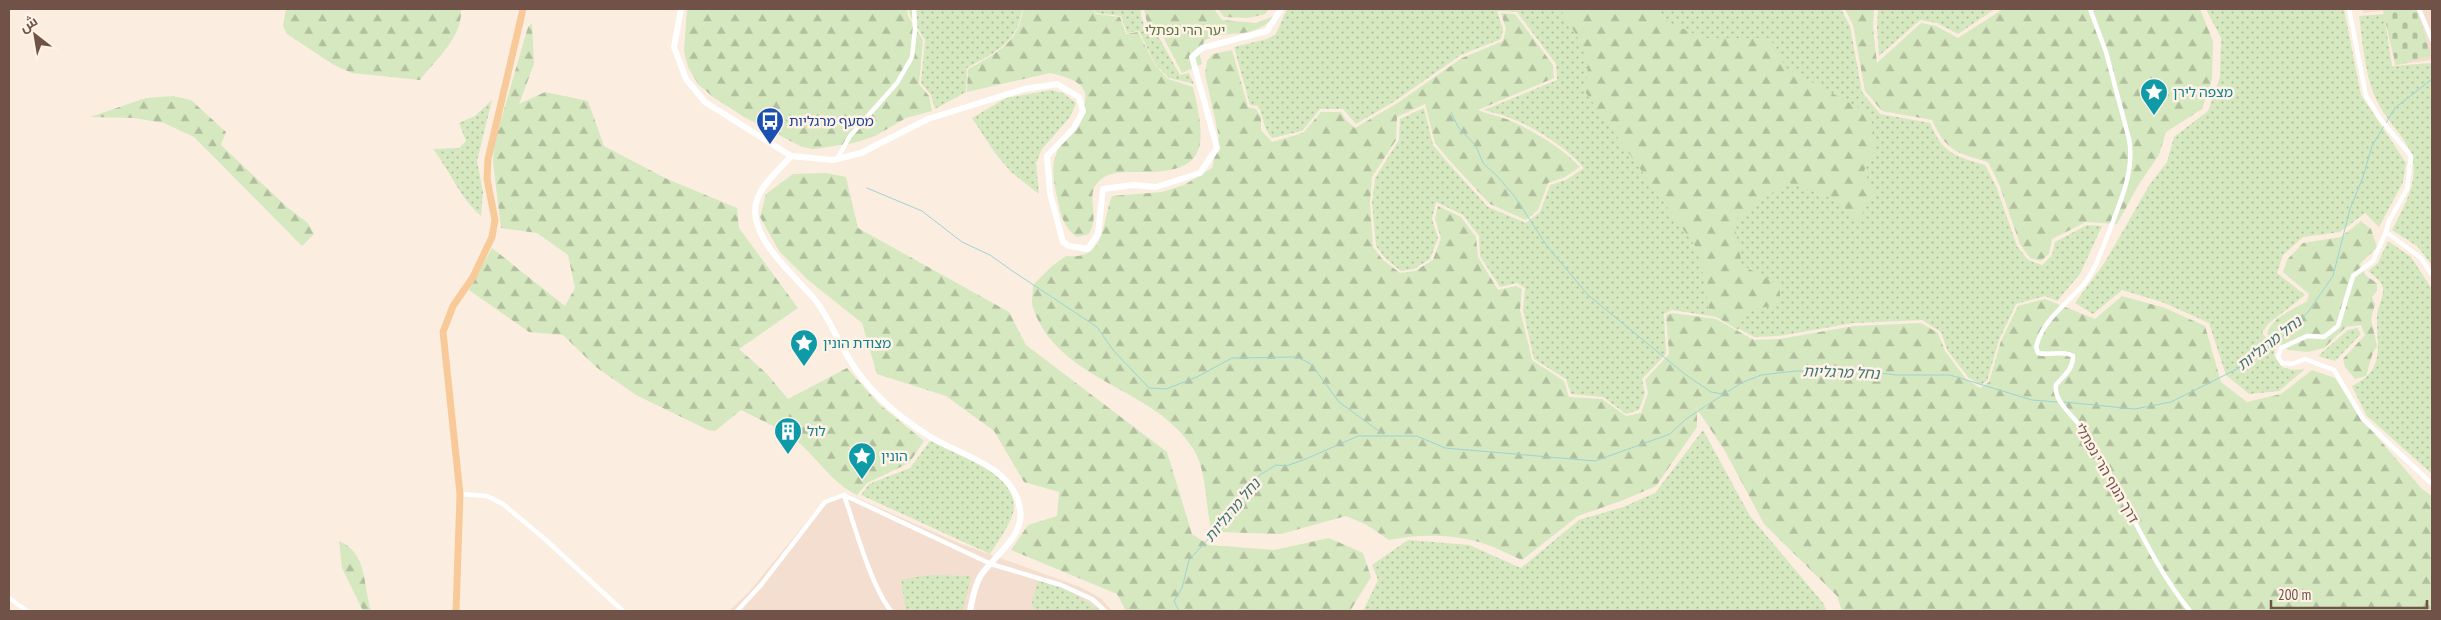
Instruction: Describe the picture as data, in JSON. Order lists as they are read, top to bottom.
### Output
{
  "streets": {
    "street": ["דרך הנוף הרי נפתלי"]
  },
  "water": ["נחל מרגליות"],
  "parks": ["יער הרי נפתלי"],
  "places": {
    "place": ["מצפה לירן", "מצודת הונין", "הונין"],
    "bus stop": ["מסעף מרגליות"],
    "building": ["לול"]
  },
  "scale_bar": "200 m",
  "north": "top left"
}
